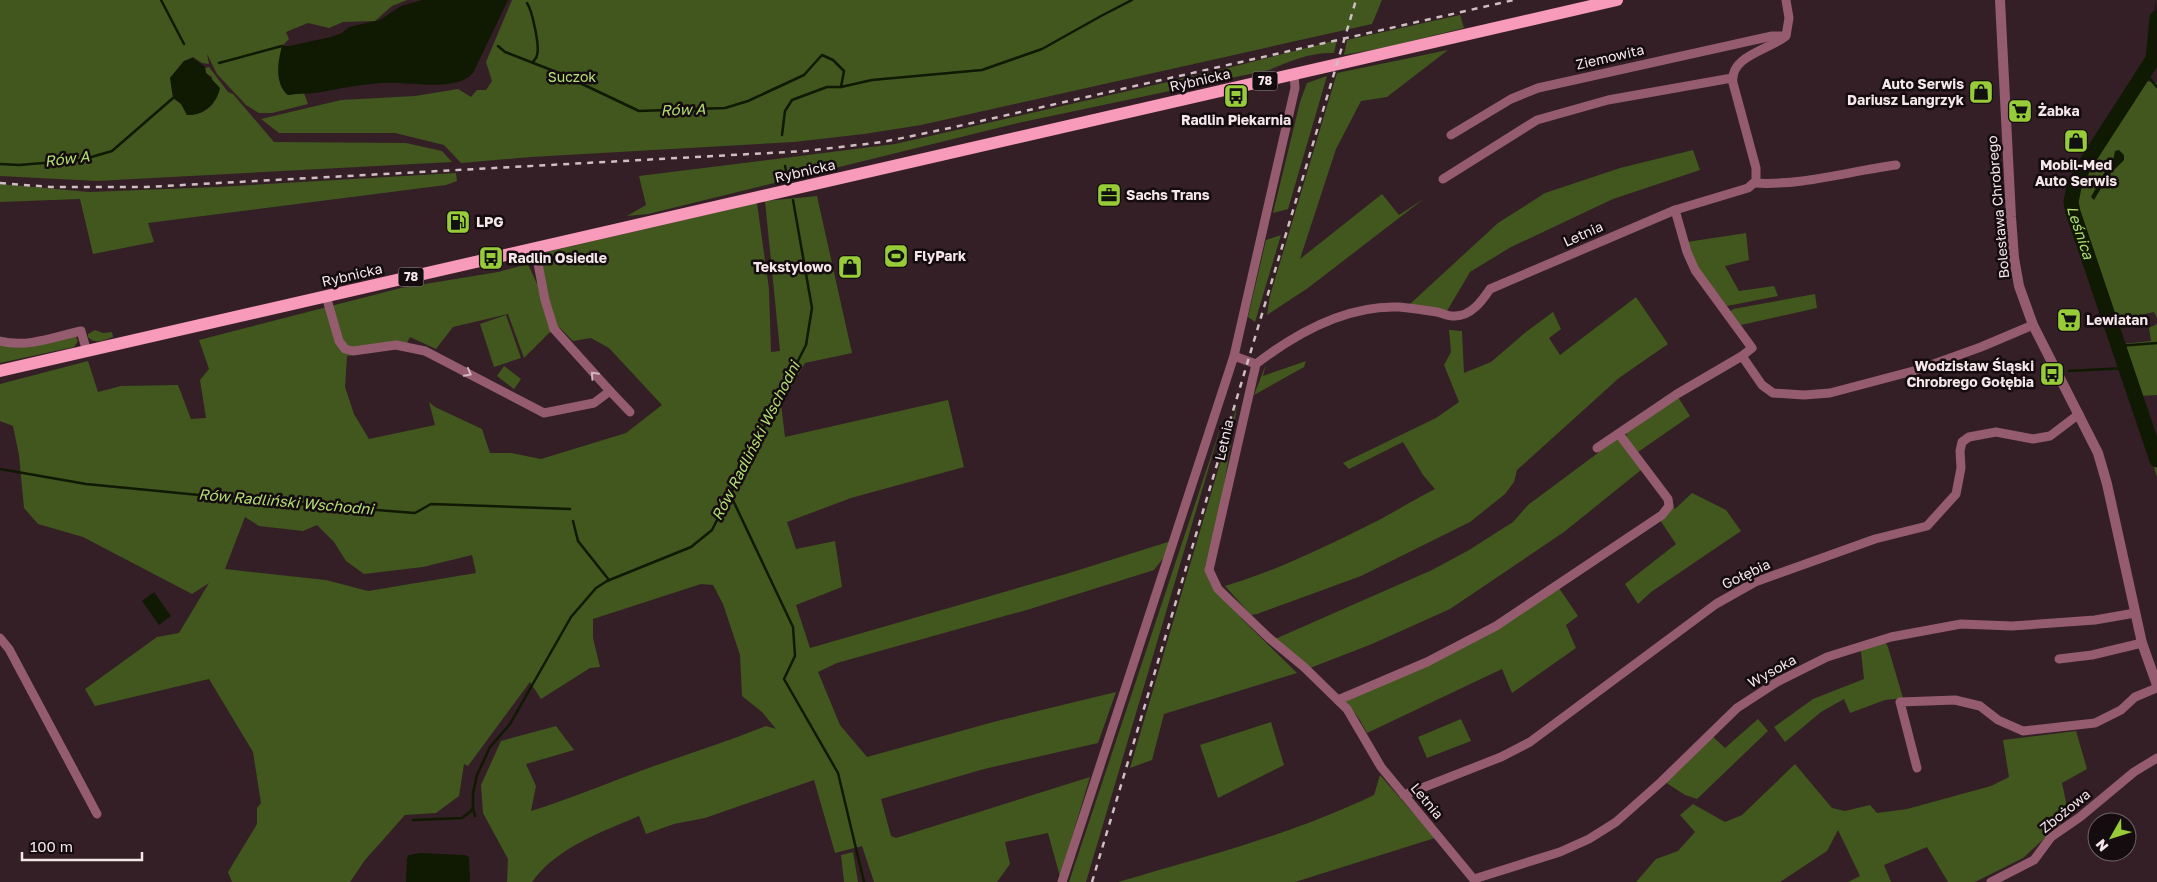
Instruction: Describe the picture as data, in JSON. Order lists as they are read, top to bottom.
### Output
{
  "streets": {
    "main road": ["Rybnicka", "78"],
    "street": [
      "Ziemowita",
      "Bolesława Chrobrego",
      "Letnia",
      "Gołębia",
      "Wysoka",
      "Zbożowa"
    ]
  },
  "crossings": [
    ["Rybnicka", "Letnia"],
    ["Bolesława Chrobrego", "Gołębia"],
    ["Bolesława Chrobrego", "Wysoka"],
    ["Letnia", "Gołębia"],
    ["Letnia", "Wysoka"]
  ],
  "water": ["Rów A", "Leśnica", "Rów Radliński Wschodni"],
  "parks": ["Suczok"],
  "places": {
    "shop": ["Auto Serwis Dariusz Langrzyk", "Mobil-Med Auto Serwis", "Tekstylowo"],
    "bus stop": ["Radlin Piekarnia", "Radlin Osiedle", "Wodzisław Śląski Chrobrego Gołębia"],
    "supermarket": ["Żabka", "Lewiatan"],
    "office": ["Sachs Trans"],
    "fuel station": ["LPG"],
    "sports": ["FlyPark"]
  },
  "scale_bar": "100 m",
  "north": "bottom left"
}
